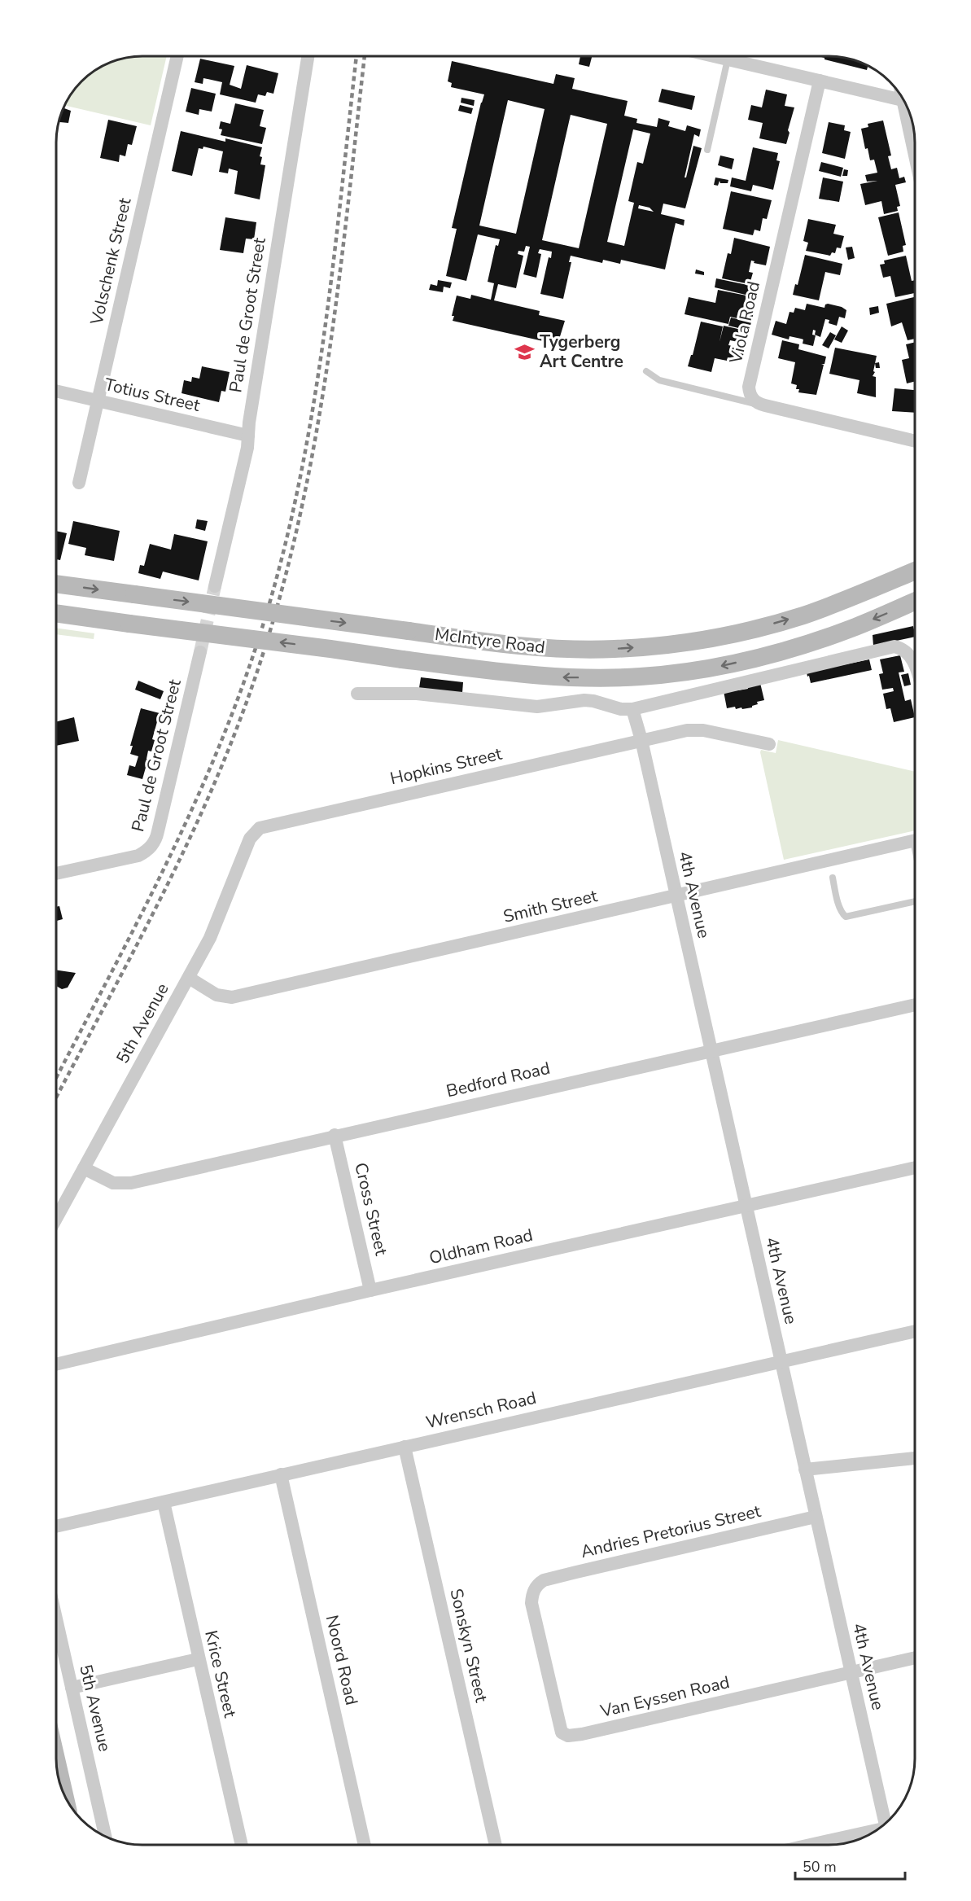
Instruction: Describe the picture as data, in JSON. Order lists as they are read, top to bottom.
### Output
{
  "streets": {
    "main road": ["McIntyre Road"],
    "street": [
      "Volschenk Street",
      "Paul de Groot Street",
      "Viola Road",
      "Totius Street",
      "Hopkins Street",
      "4th Avenue",
      "Smith Street",
      "5th Avenue",
      "Bedford Road",
      "Cross Street",
      "Oldham Road",
      "Wrensch Road",
      "Andries Pretorius Street",
      "Sonskyn Street",
      "Noord Road",
      "Krice Street",
      "Van Eyssen Road"
    ]
  },
  "crossings": [
    ["Volschenk Street", "Totius Street"],
    ["Paul de Groot Street", "Totius Street"],
    ["Hopkins Street", "4th Avenue"],
    ["Hopkins Street", "5th Avenue"],
    ["4th Avenue", "Smith Street"],
    ["4th Avenue", "Bedford Road"],
    ["4th Avenue", "Oldham Road"],
    ["4th Avenue", "Wrensch Road"],
    ["4th Avenue", "Andries Pretorius Street"],
    ["4th Avenue", "Van Eyssen Road"],
    ["Smith Street", "5th Avenue"],
    ["5th Avenue", "Bedford Road"],
    ["Bedford Road", "Cross Street"],
    ["Cross Street", "Oldham Road"],
    ["Wrensch Road", "Sonskyn Street"],
    ["Wrensch Road", "Noord Road"],
    ["Wrensch Road", "Krice Street"],
    ["Andries Pretorius Street", "Van Eyssen Road"]
  ],
  "places": {
    "school or university": ["Tygerberg Art Centre"]
  },
  "scale_bar": "50 m"
}
